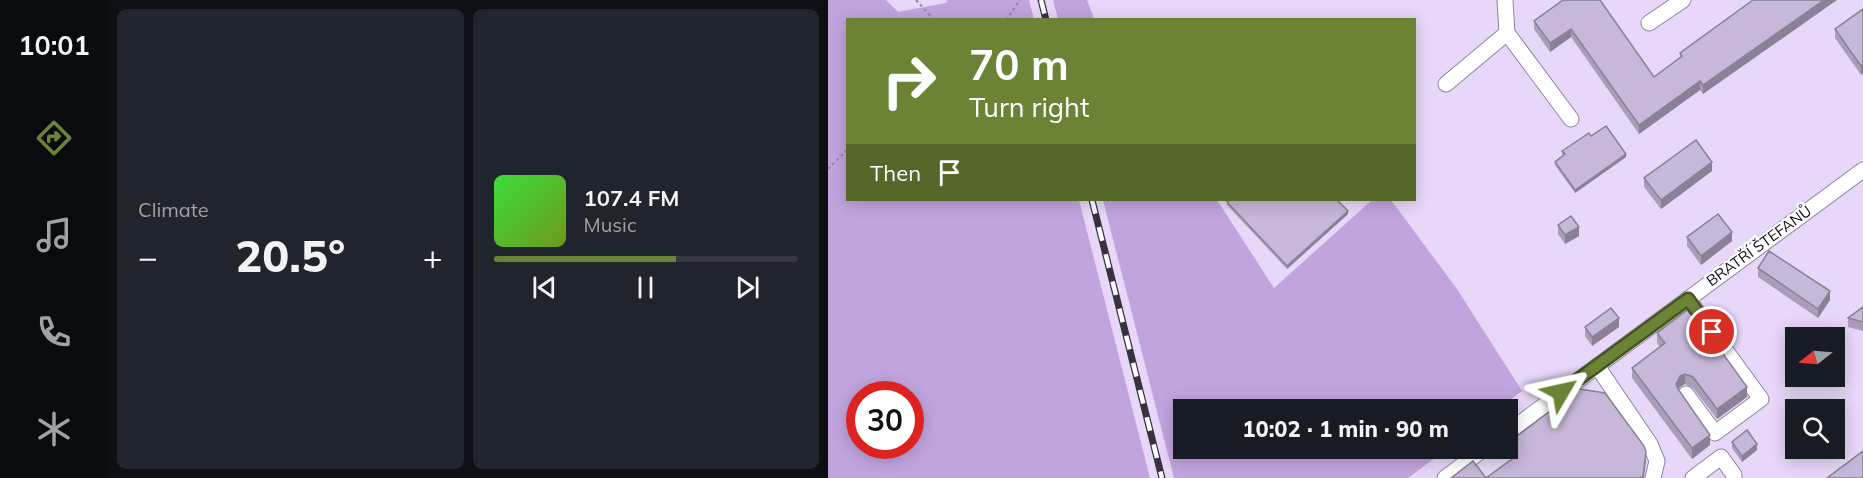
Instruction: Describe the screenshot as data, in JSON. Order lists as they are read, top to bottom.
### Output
{
  "streets": {
    "street": ["BRATŘÍ ŠTEFANŮ"]
  },
  "north": "left",
  "page": {
    "tabs": "10:01",
    "tile": "Climate",
    "turn": ["70 m", "Turn right"],
    "then": "Then",
    "song": ["107.4 FM", "Music"],
    "heat": ["−", "20.5°", "+"],
    "limit": "30",
    "trip": "10:02 · 1 min · 90 m"
  }
}
